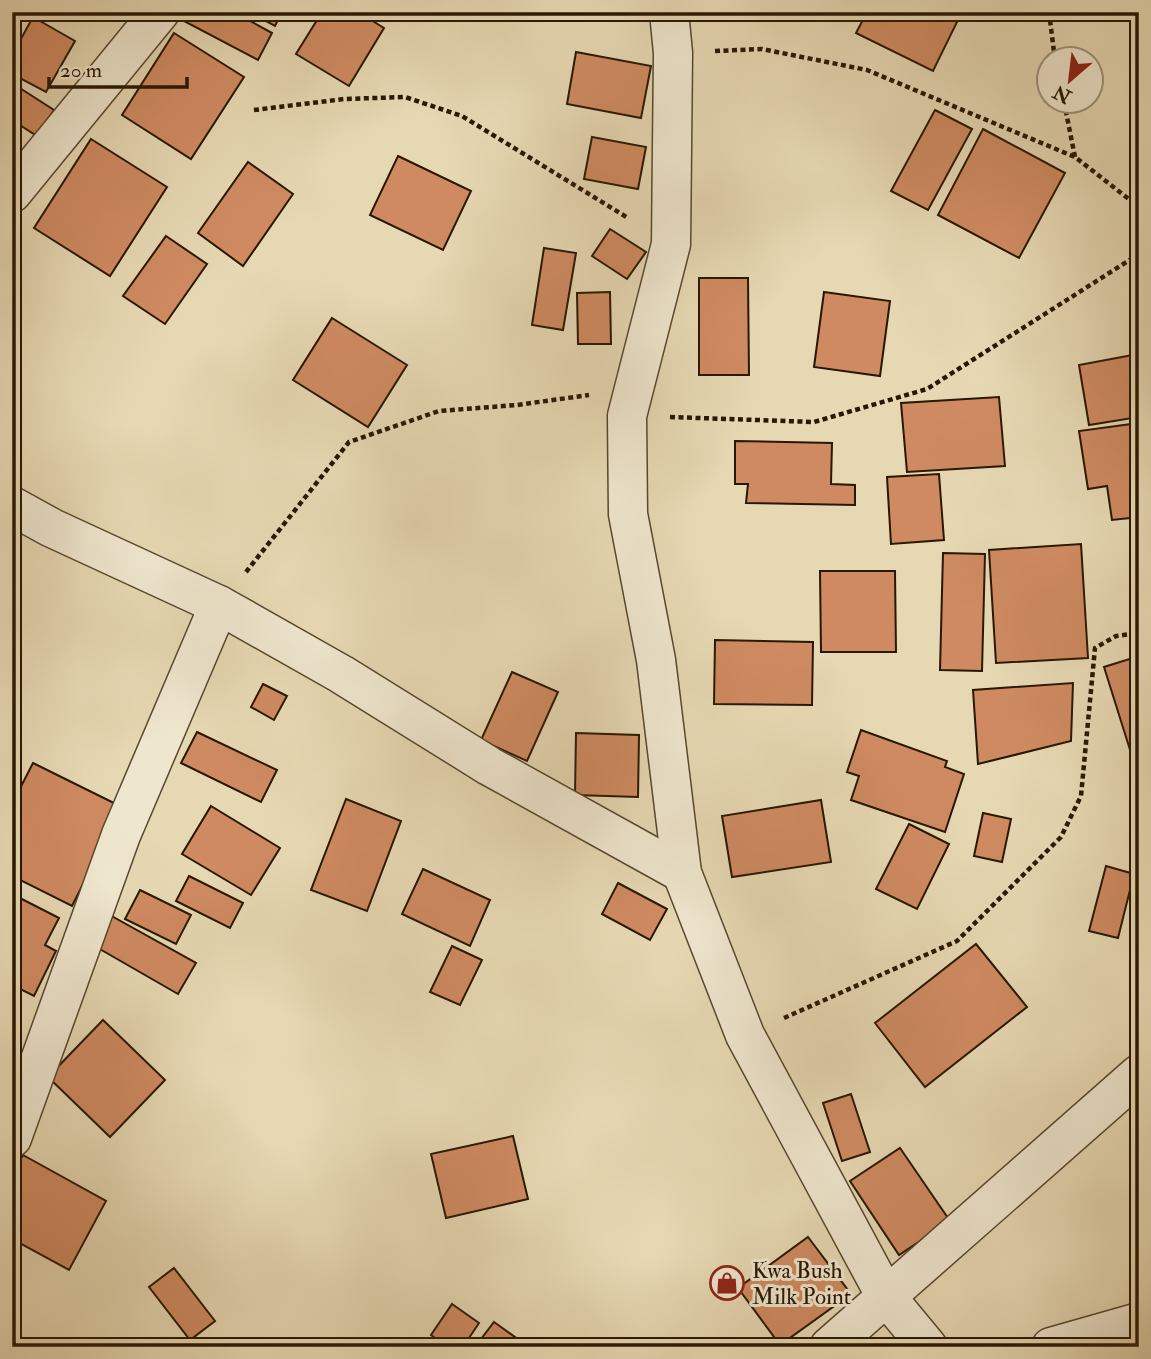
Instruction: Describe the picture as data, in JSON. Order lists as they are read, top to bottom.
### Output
{
  "places": {
    "shop": ["Kwa Bush Milk Point"]
  },
  "scale_bar": "20 m",
  "north": "bottom left"
}
